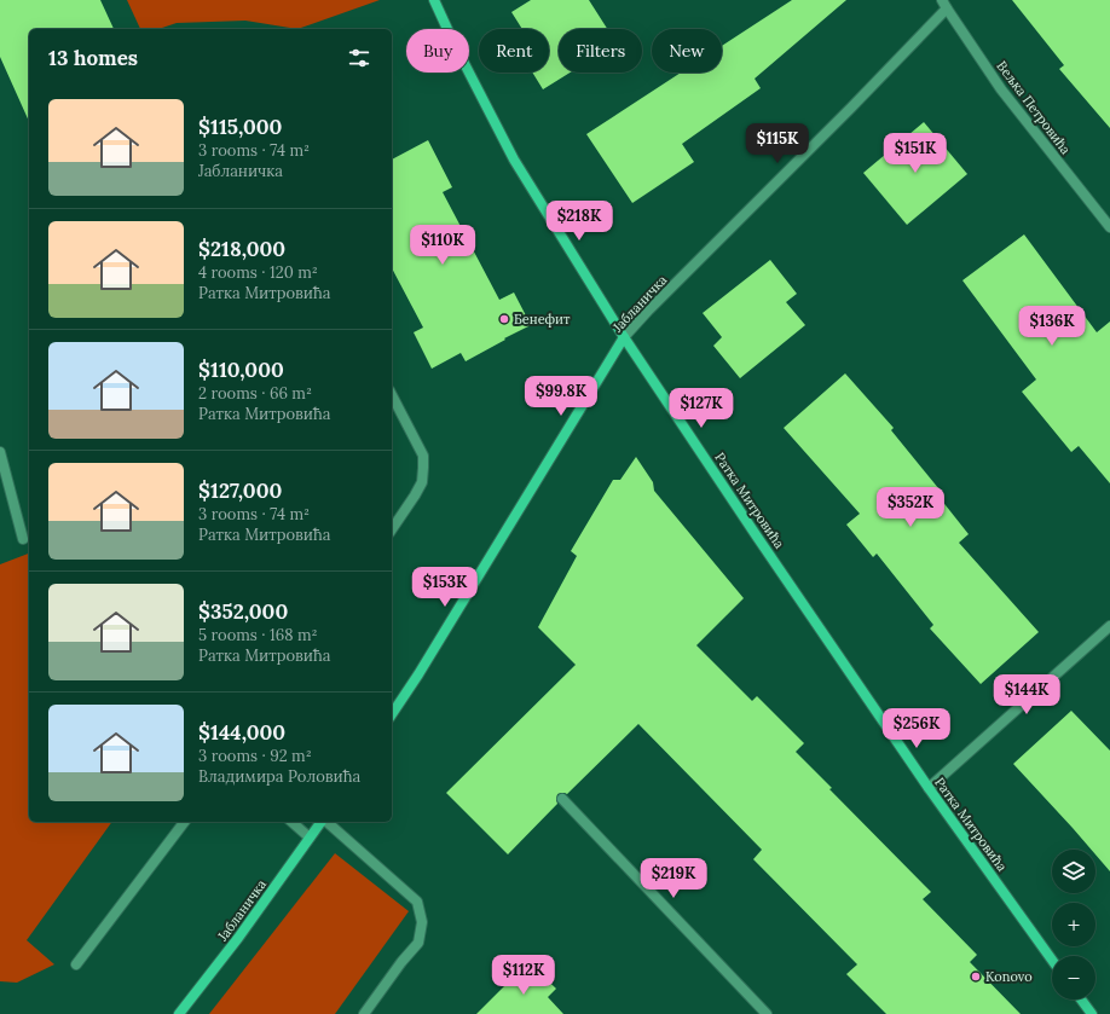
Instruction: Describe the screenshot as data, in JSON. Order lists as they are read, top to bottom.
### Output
{
  "streets": {
    "main road": ["Јабланичка", "Ратка Митровића"],
    "street": ["Вељка Петровића"]
  },
  "crossings": [
    ["Вељка Петровића", "Јабланичка"],
    ["Јабланичка", "Ратка Митровића"]
  ],
  "places": ["Бенефит", "Konovo"],
  "page": {
    "chip": [
      "Buy",
      "Rent",
      "Filters",
      "New"
    ],
    "heading": "13 homes",
    "list": [
      {
        "name": "$115,000",
        "note": "3 rooms · 74 m² · Јабланичка"
      },
      {
        "name": "$218,000",
        "note": "4 rooms · 120 m² · Ратка Митровића"
      },
      {
        "name": "$110,000",
        "note": "2 rooms · 66 m² · Ратка Митровића"
      },
      {
        "name": "$127,000",
        "note": "3 rooms · 74 m² · Ратка Митровића"
      },
      {
        "name": "$352,000",
        "note": "5 rooms · 168 m² · Ратка Митровића"
      },
      {
        "name": "$144,000",
        "note": "3 rooms · 92 m² · Владимира Роловића"
      }
    ],
    "price": [
      "$115K",
      "$151K",
      "$218K",
      "$110K",
      "$136K",
      "$99.8K",
      "$127K",
      "$352K",
      "$153K",
      "$144K",
      "$256K",
      "$219K",
      "$112K"
    ],
    "map_buttons": ["+", "−"]
  }
}
